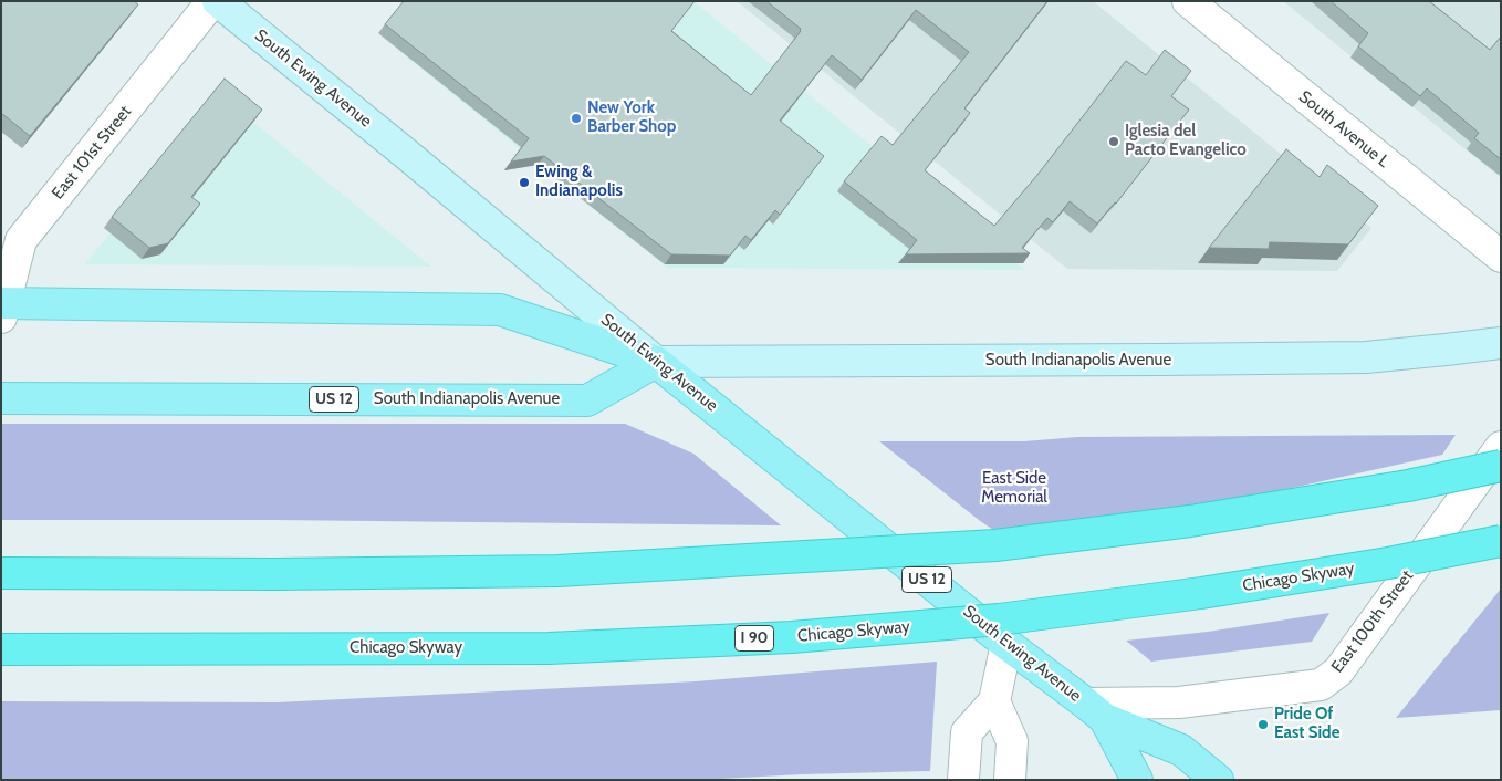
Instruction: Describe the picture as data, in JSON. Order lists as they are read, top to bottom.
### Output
{
  "streets": {
    "highway": ["Chicago Skyway", "I 90"],
    "main road": ["South Ewing Avenue", "South Indianapolis Avenue", "US 12"],
    "street": ["South Avenue L", "East 101st Street", "East 100th Street"]
  },
  "crossings": [
    ["South Ewing Avenue", "South Indianapolis Avenue"],
    ["South Ewing Avenue", "East 100th Street"],
    ["East 101st Street", "South Indianapolis Avenue"]
  ],
  "parks": ["East Side Memorial"],
  "places": [
    "New York Barber Shop",
    "Iglesia del Pacto Evangelico",
    "Ewing & Indianapolis",
    "Pride Of East Side"
  ]
}
